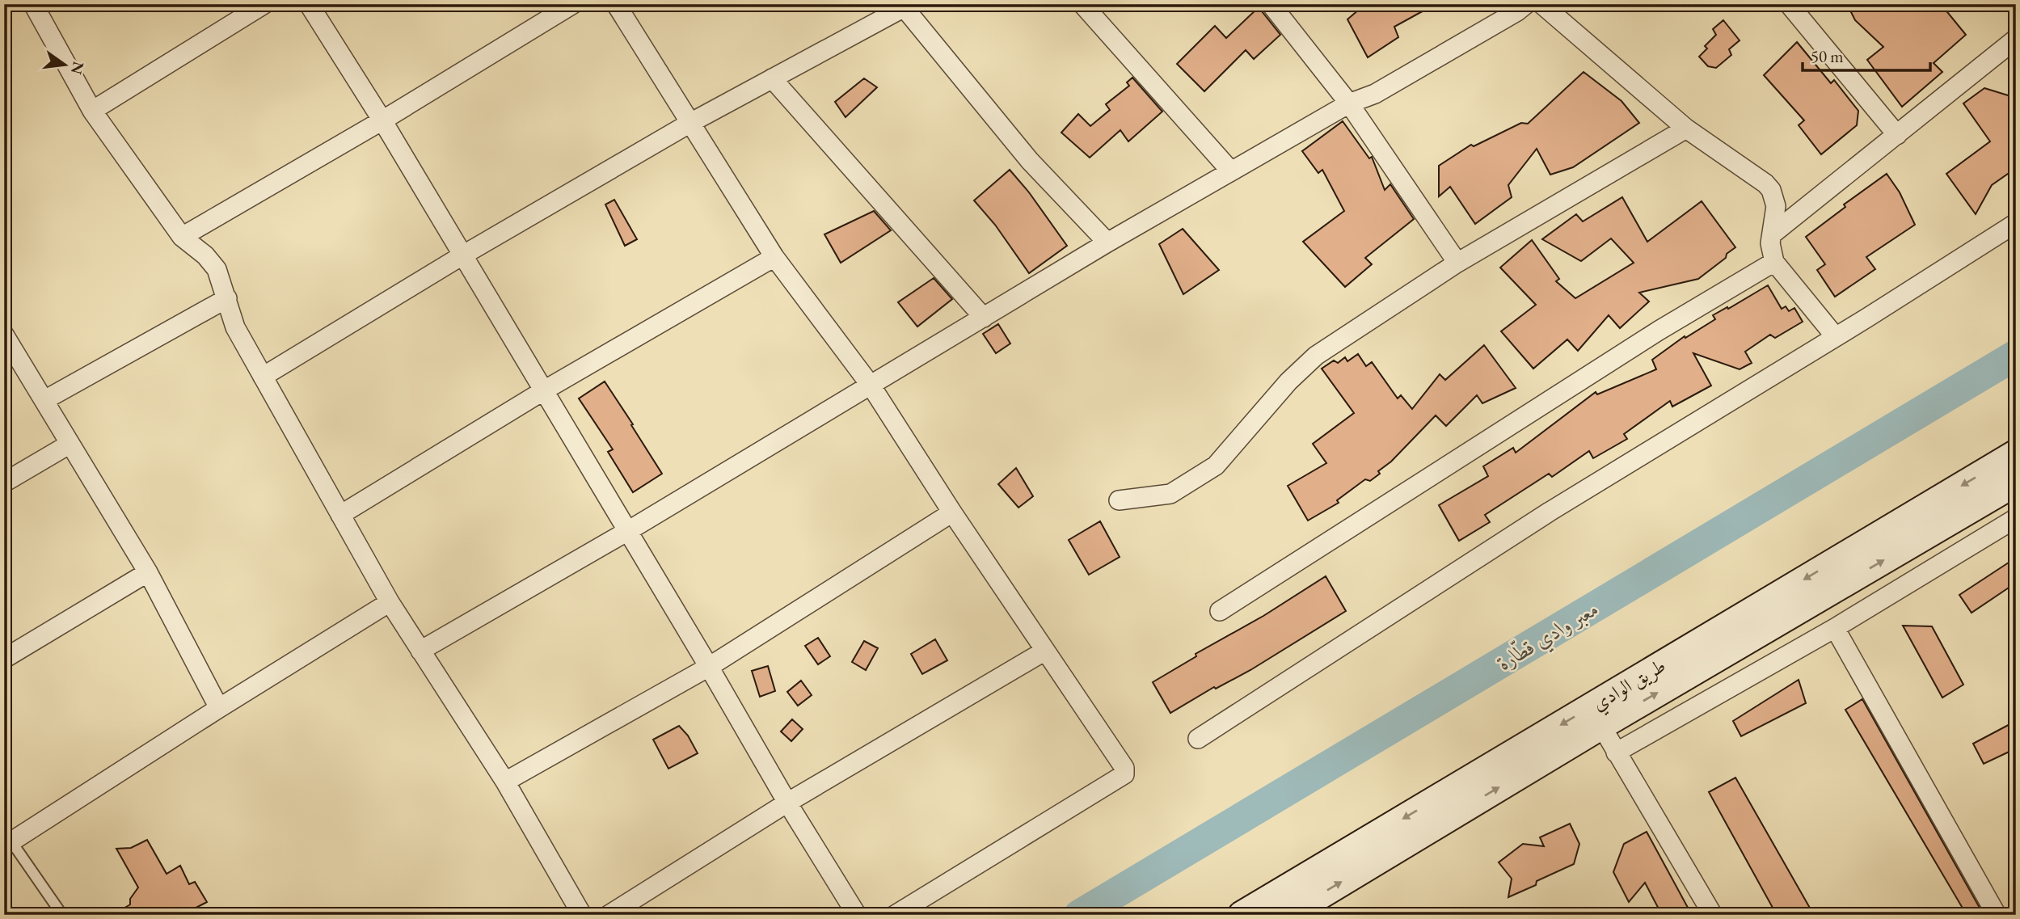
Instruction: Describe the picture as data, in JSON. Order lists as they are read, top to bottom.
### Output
{
  "streets": {
    "main road": ["طريق الوادي"]
  },
  "water": ["معبر وادي قطّارة"],
  "scale_bar": "50 m",
  "north": "right"
}
